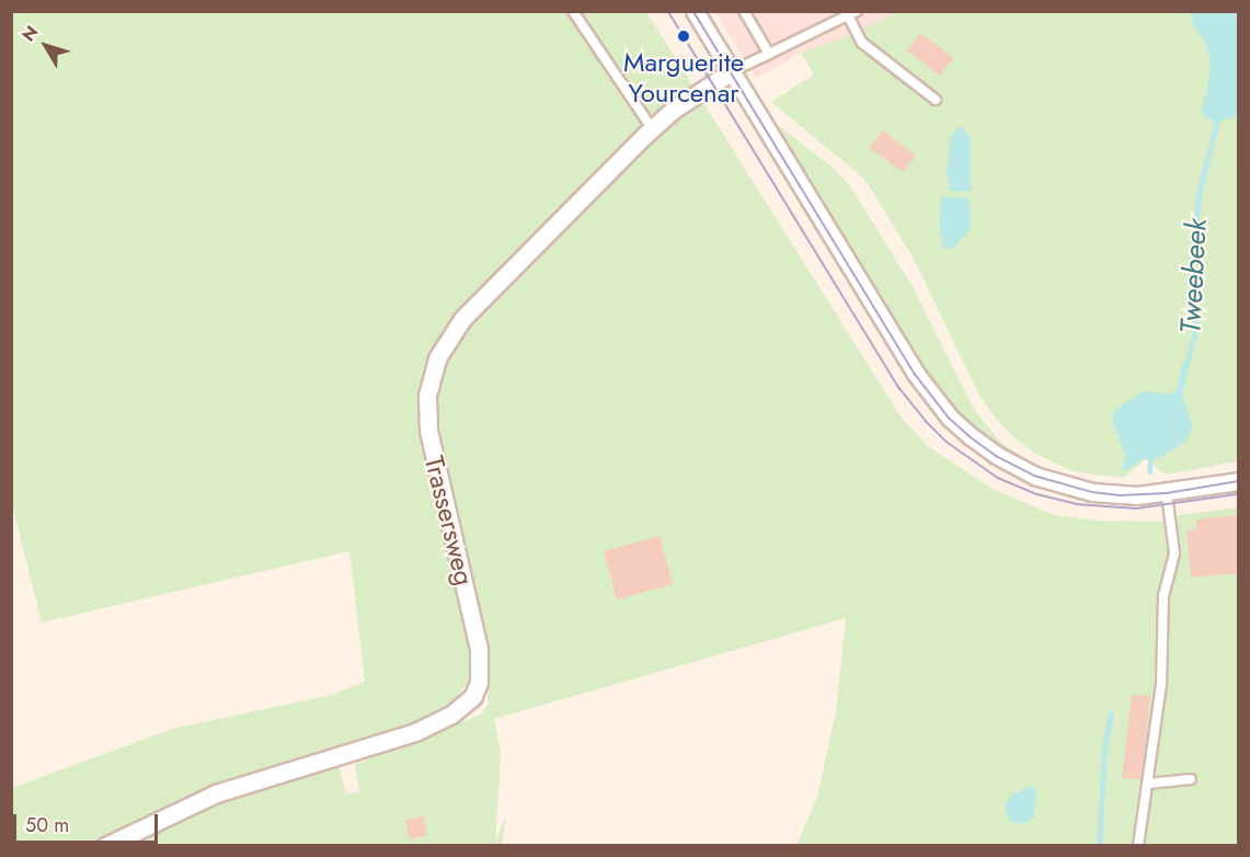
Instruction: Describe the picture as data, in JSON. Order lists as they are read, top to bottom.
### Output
{
  "streets": {
    "street": ["Trassersweg"]
  },
  "water": ["Tweebeek"],
  "places": ["Marguerite Yourcenar"],
  "scale_bar": "50 m",
  "north": "top left"
}
